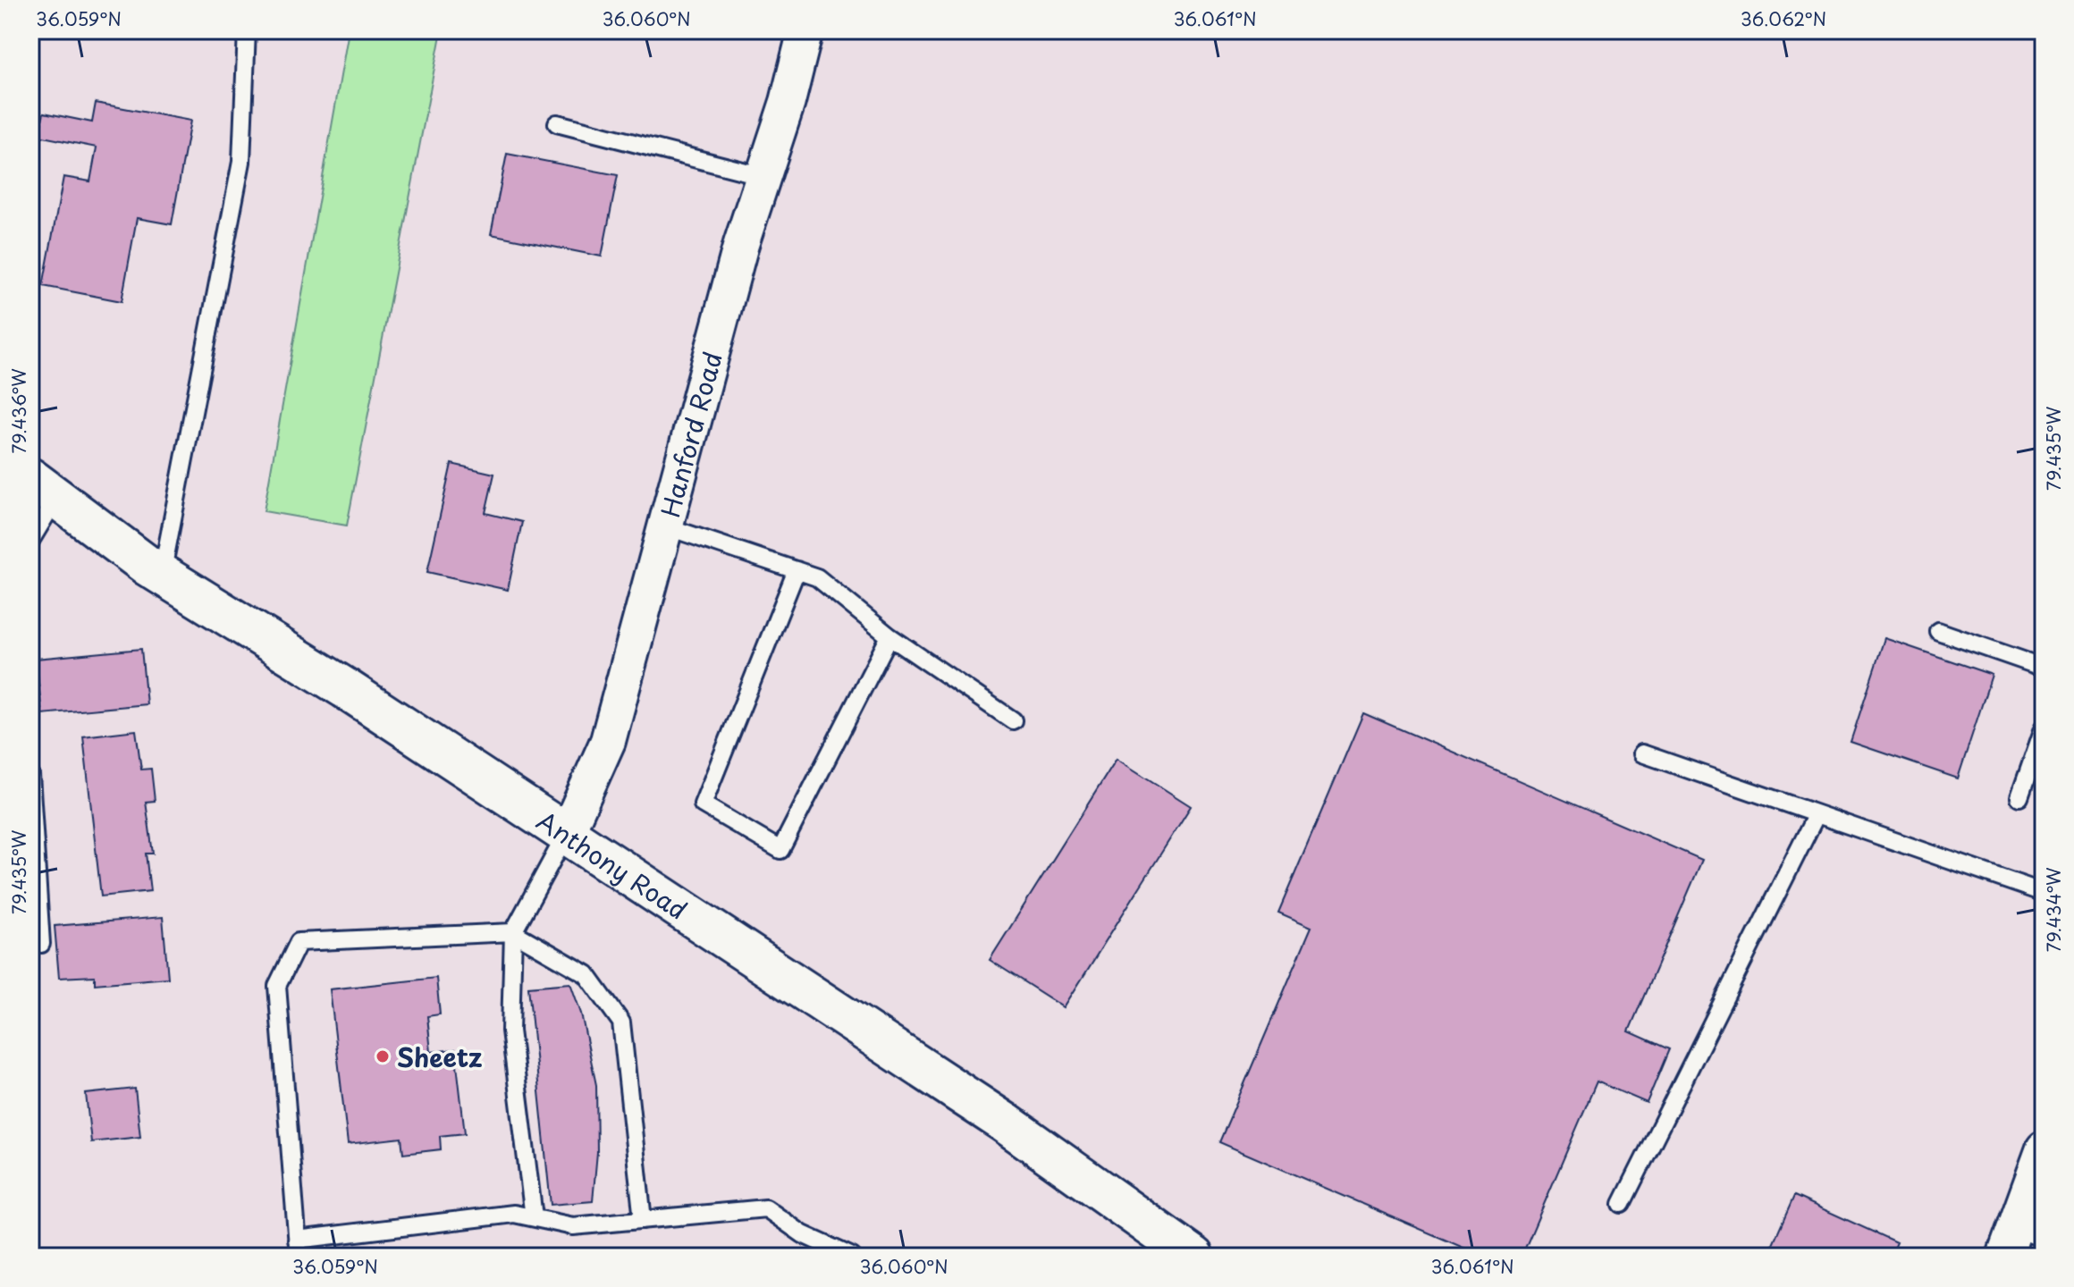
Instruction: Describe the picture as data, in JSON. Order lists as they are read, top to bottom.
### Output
{
  "streets": {
    "street": ["Hanford Road", "Anthony Road"]
  },
  "crossings": [
    ["Hanford Road", "Anthony Road"]
  ],
  "places": ["Sheetz"],
  "coordinates": [
    "36.059°N",
    "36.060°N",
    "36.061°N",
    "36.062°N",
    "79.436°W",
    "79.435°W",
    "79.434°W"
  ]
}
